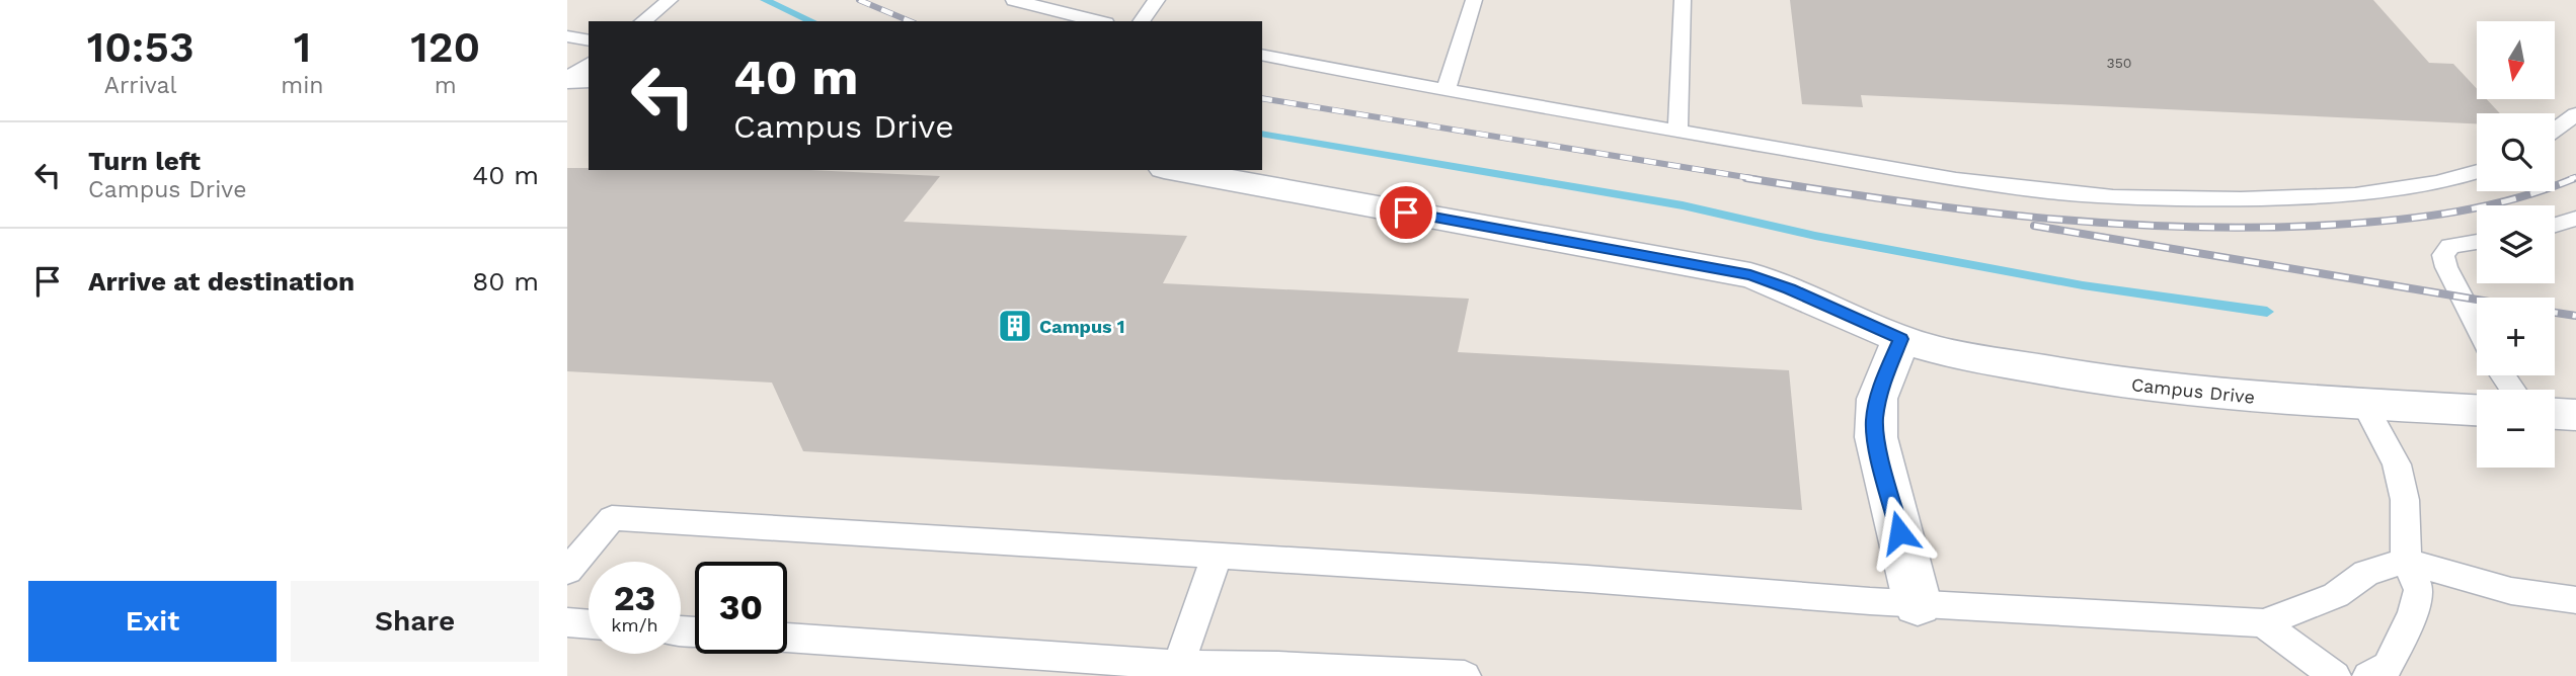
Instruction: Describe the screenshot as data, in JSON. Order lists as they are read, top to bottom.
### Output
{
  "streets": {
    "street": ["Campus Drive"]
  },
  "places": {
    "building": ["Campus 1"]
  },
  "house_numbers": ["350"],
  "north": "bottom",
  "page": {
    "eta": [
      "10:53",
      "Arrival",
      "1",
      "min",
      "120",
      "m"
    ],
    "map_buttons": ["+", "−"],
    "turn": ["40 m", "Campus Drive"],
    "list": [
      {
        "name": "Turn left",
        "note": "Campus Drive",
        "value": "40 m"
      },
      {
        "name": "Arrive at destination",
        "value": "80 m"
      }
    ],
    "speed": "23 km/h",
    "limit": "30",
    "buttons": ["Exit", "Share"]
  }
}
